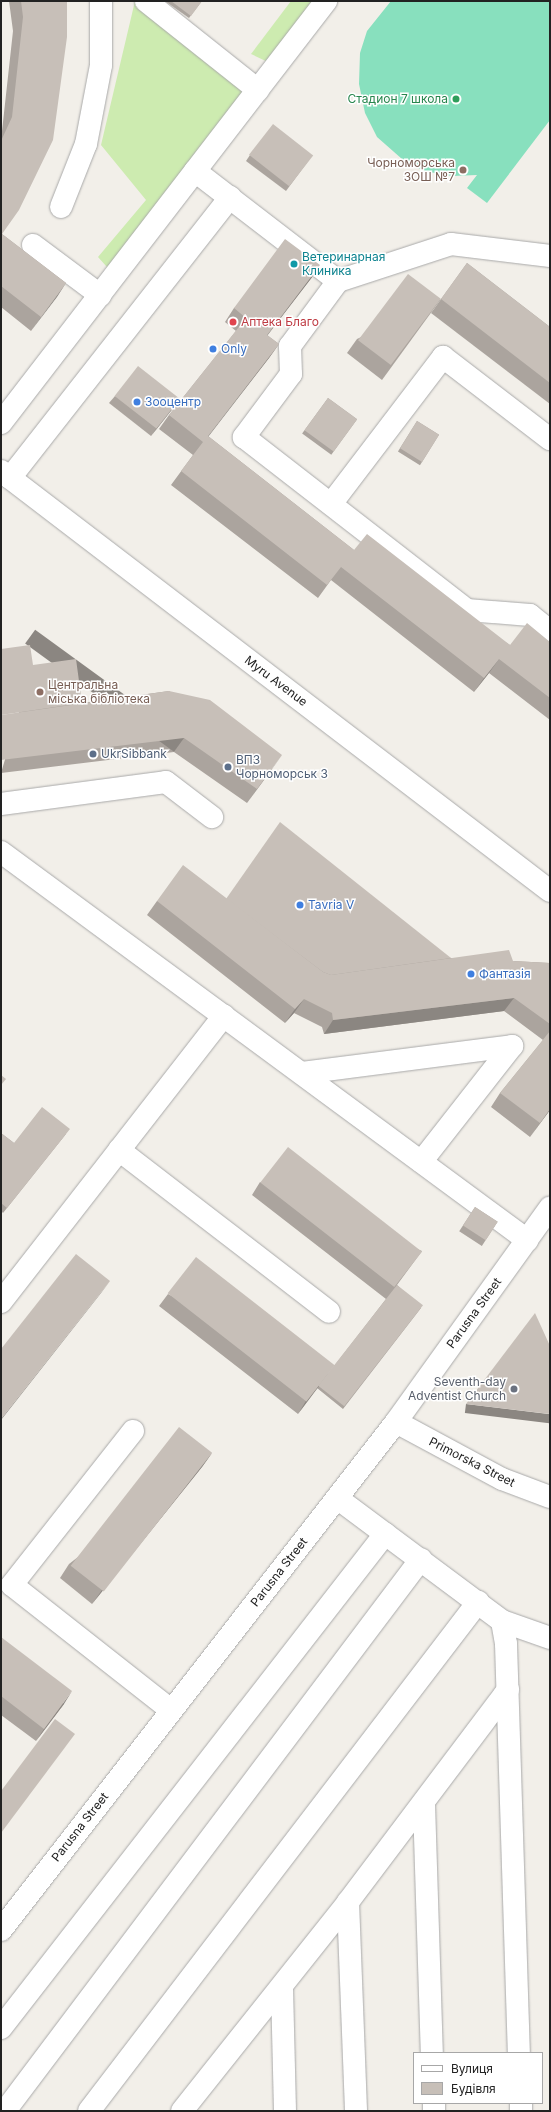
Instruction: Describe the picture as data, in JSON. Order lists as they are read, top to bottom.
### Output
{
  "streets": {
    "street": ["Myru Avenue", "Parusna Street", "Primorska Street"]
  },
  "crossings": [
    ["Parusna Street", "Primorska Street"]
  ],
  "places": [
    "Стадион 7 школа",
    "Чорноморська ЗОШ №7",
    "Ветеринарная Клиника",
    "Аптека Благо",
    "Only",
    "Зооцентр",
    "Центральна міська бібліотека",
    "UkrSibbank",
    "ВПЗ Чорноморськ 3",
    "Tavria V",
    "Фантазія",
    "Seventh-day Adventist Church"
  ],
  "legend": ["Вулиця", "Будівля"]
}
